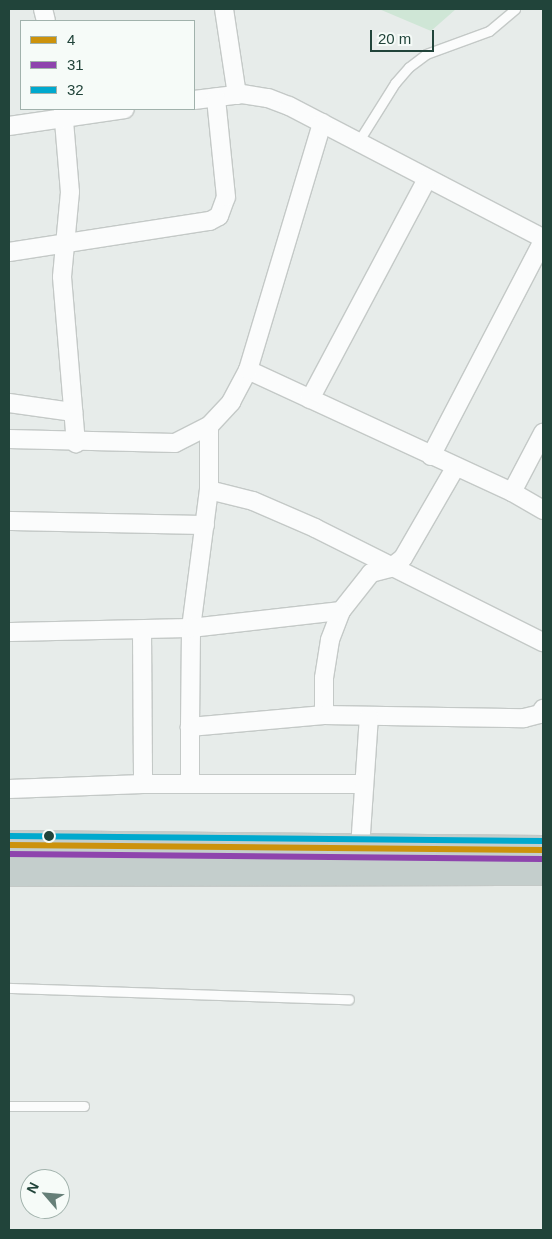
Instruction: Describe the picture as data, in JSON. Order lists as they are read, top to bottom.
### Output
{
  "lines": ["transit line 32", "transit line 4", "transit line 31"],
  "legend": ["4", "31", "32"],
  "scale_bar": "20 m",
  "north": "top left"
}
